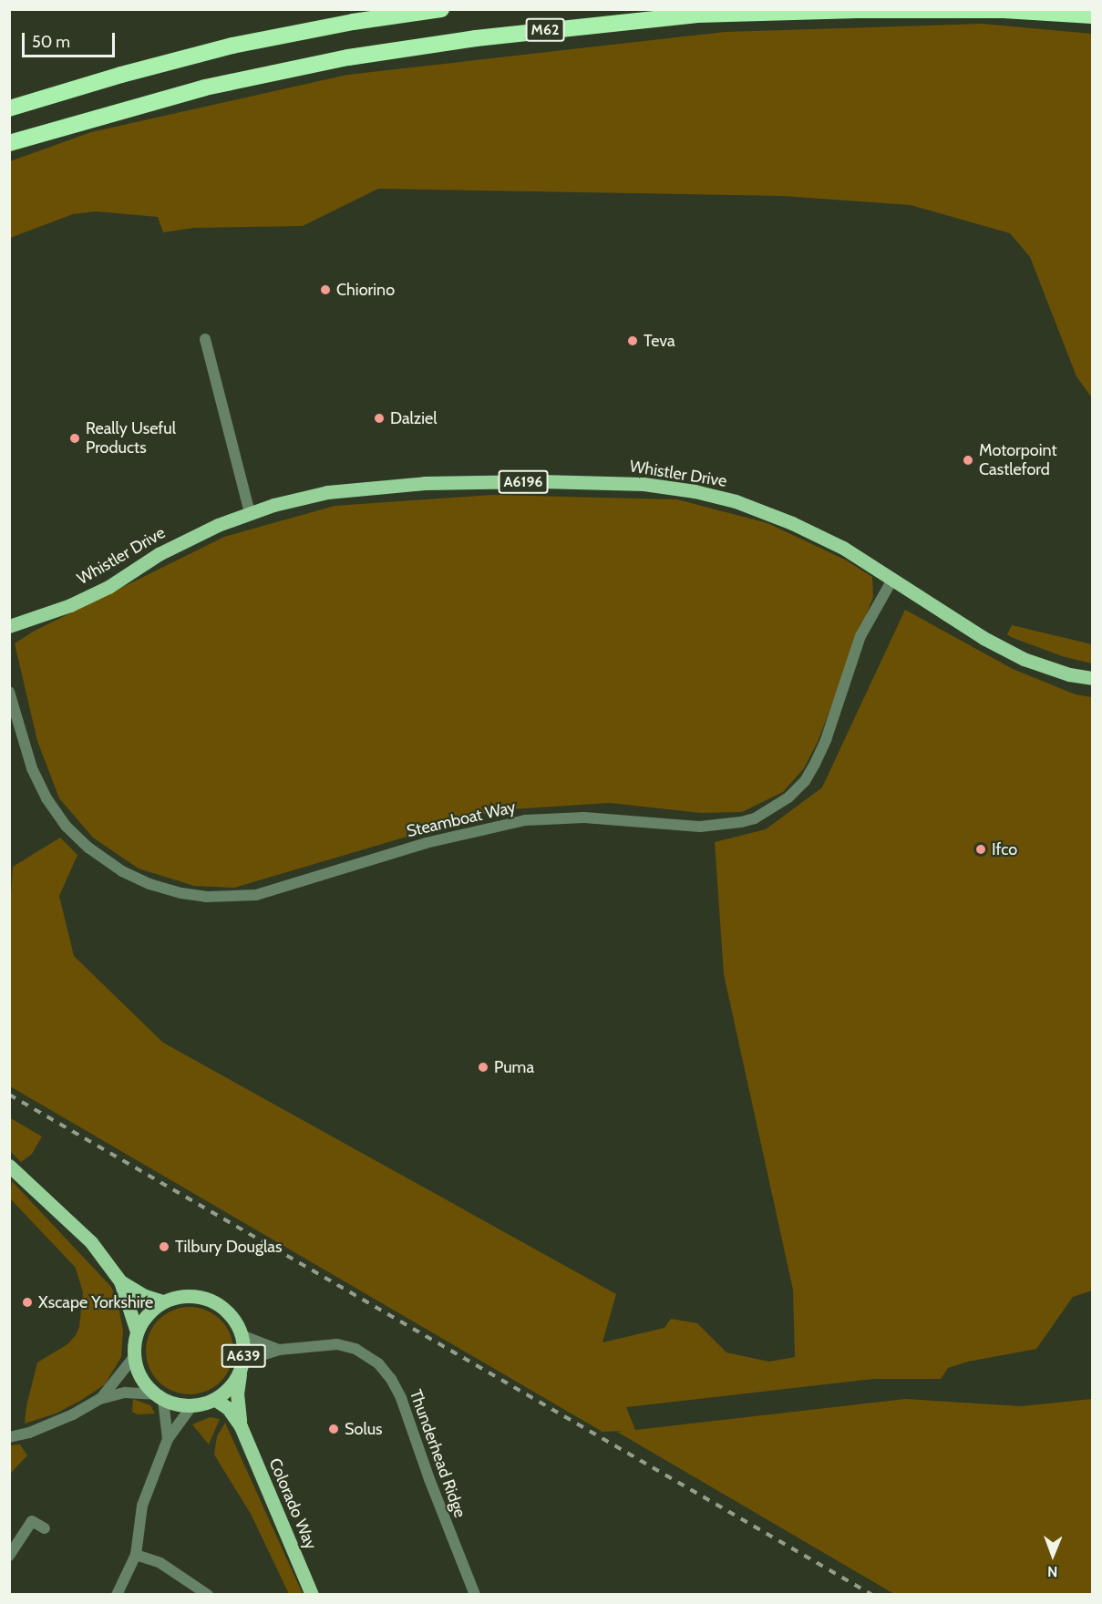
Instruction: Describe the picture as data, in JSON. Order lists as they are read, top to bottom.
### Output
{
  "streets": {
    "highway": ["M62"],
    "main road": [
      "Whistler Drive",
      "A6196",
      "A639",
      "Colorado Way"
    ],
    "street": ["Steamboat Way", "Thunderhead Ridge"]
  },
  "crossings": [
    ["Whistler Drive", "Steamboat Way"],
    ["A639", "Thunderhead Ridge"],
    ["A639", "Colorado Way"],
    ["Thunderhead Ridge", "Colorado Way"]
  ],
  "places": [
    "Chiorino",
    "Teva",
    "Dalziel",
    "Really Useful Products",
    "Motorpoint Castleford",
    "Ifco",
    "Puma",
    "Tilbury Douglas",
    "Xscape Yorkshire",
    "Solus"
  ],
  "scale_bar": "50 m",
  "north": "bottom"
}
